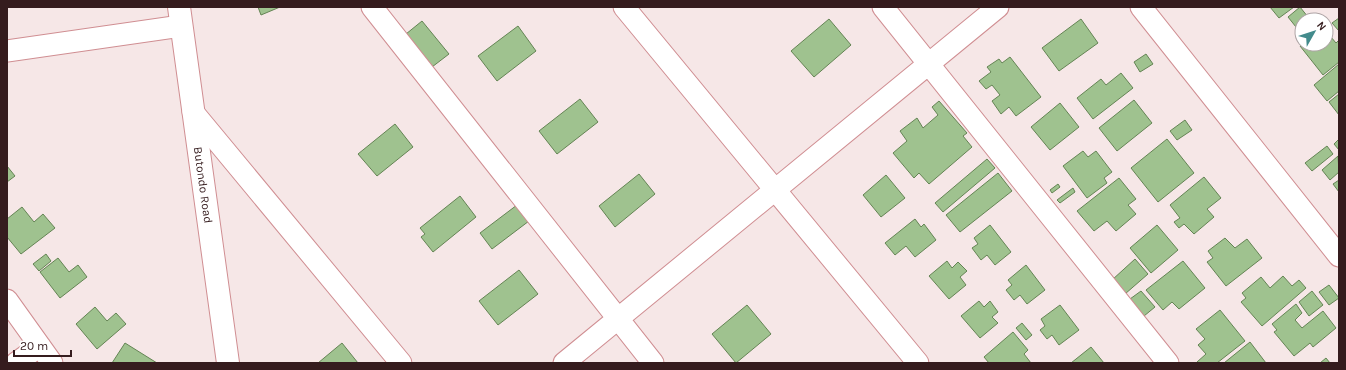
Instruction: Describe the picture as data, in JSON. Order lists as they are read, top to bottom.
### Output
{
  "streets": {
    "street": ["Butondo Road"]
  },
  "scale_bar": "20 m",
  "north": "top right"
}
